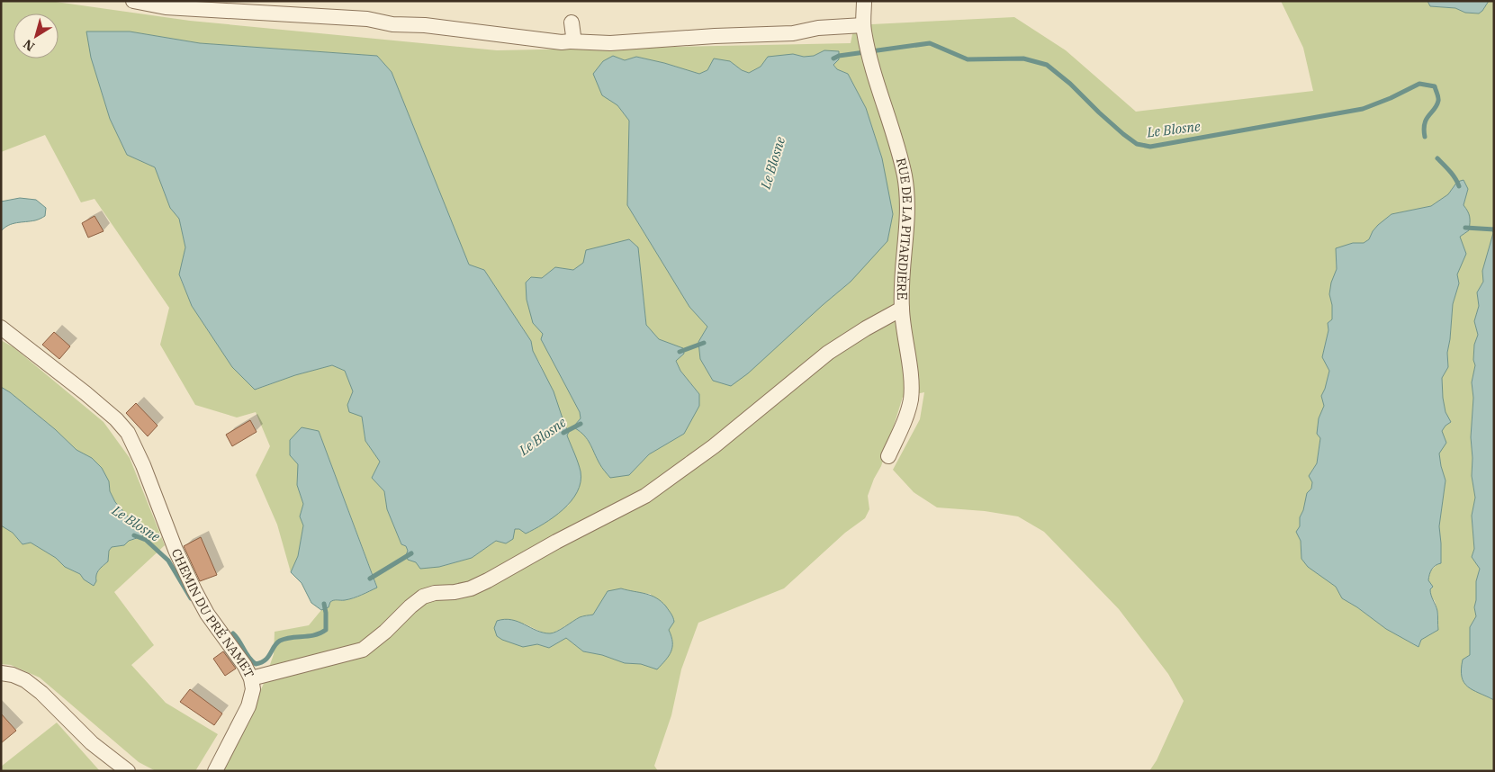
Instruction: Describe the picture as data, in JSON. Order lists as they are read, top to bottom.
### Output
{
  "streets": {
    "street": ["RUE DE LA PITARDIÈRE", "CHEMIN DU PRÉ NAMET"]
  },
  "water": ["Le Blosne"],
  "north": "bottom left"
}
